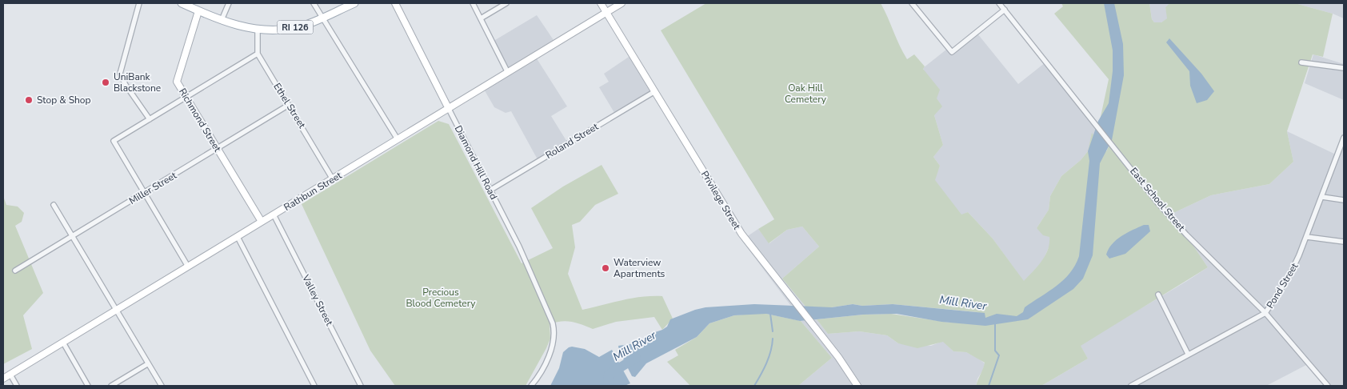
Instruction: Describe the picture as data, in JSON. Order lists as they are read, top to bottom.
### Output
{
  "streets": {
    "main road": [
      "RI 126",
      "Richmond Street",
      "Diamond Hill Road",
      "Rathbun Street",
      "Privilege Street"
    ],
    "street": [
      "Ethel Street",
      "Roland Street",
      "Miller Street",
      "East School Street",
      "Pond Street",
      "Valley Street"
    ]
  },
  "crossings": [
    ["Ethel Street", "Miller Street"],
    ["Ethel Street", "Rathbun Street"],
    ["Richmond Street", "Miller Street"],
    ["Richmond Street", "Rathbun Street"],
    ["Roland Street", "Diamond Hill Road"],
    ["Roland Street", "Privilege Street"],
    ["Diamond Hill Road", "Rathbun Street"],
    ["Rathbun Street", "Privilege Street"],
    ["Rathbun Street", "Valley Street"],
    ["East School Street", "Pond Street"]
  ],
  "water": ["Mill River"],
  "parks": ["Oak Hill Cemetery", "Precious Blood Cemetery"],
  "places": ["UniBank Blackstone", "Stop & Shop", "Waterview Apartments"]
}
